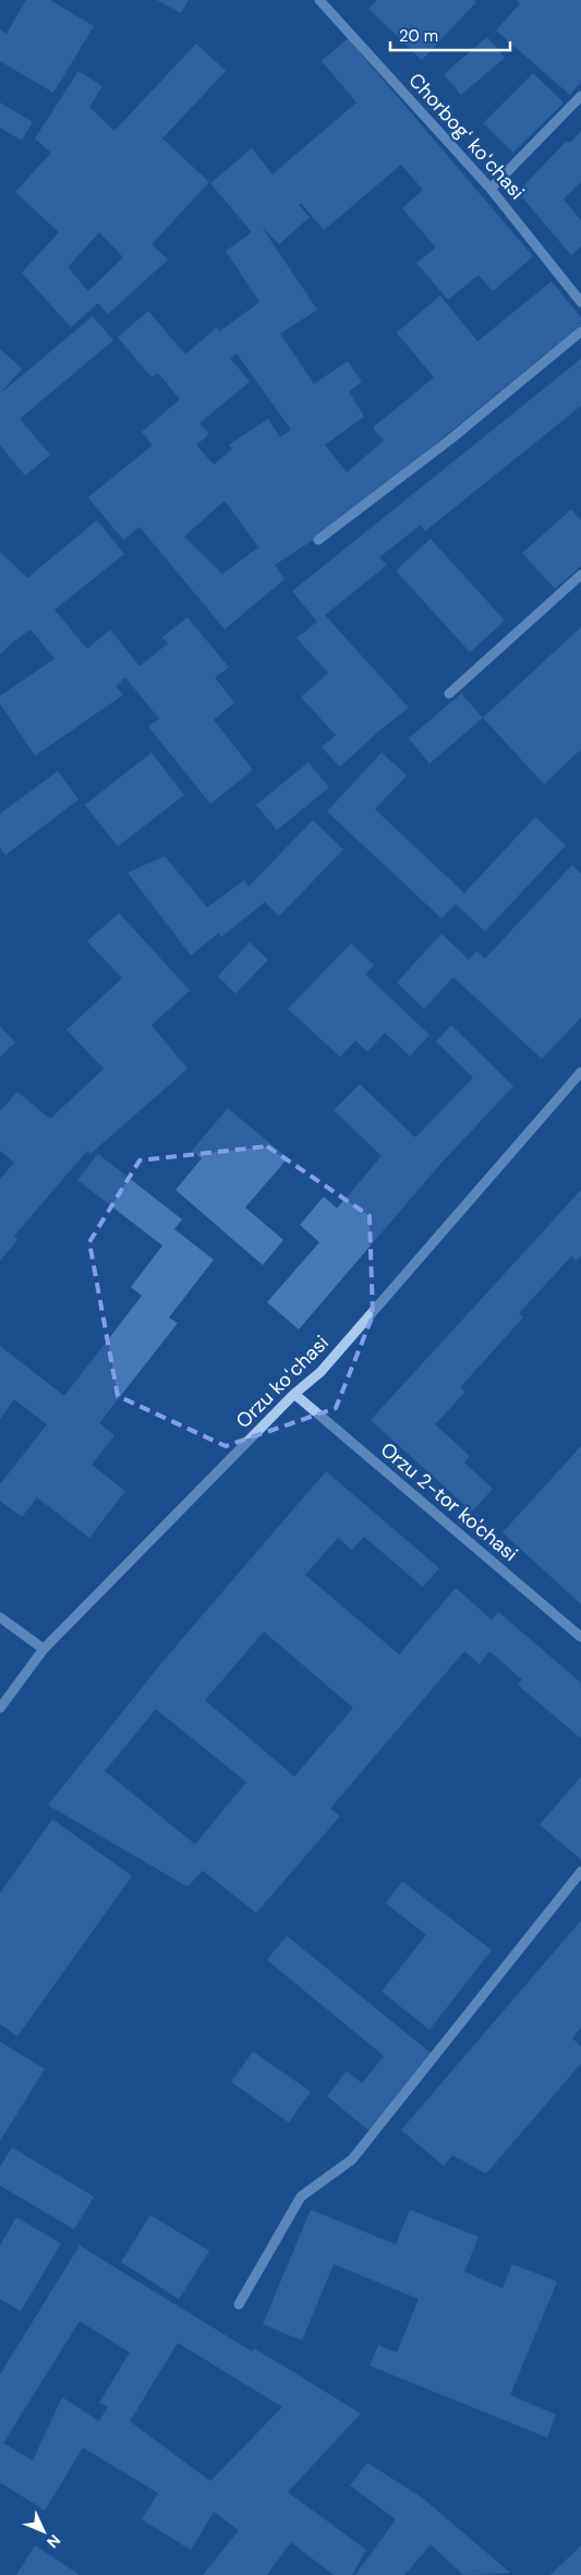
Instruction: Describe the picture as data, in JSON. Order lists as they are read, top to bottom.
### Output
{
  "streets": {
    "street": ["Chorbogʻ koʻchasi", "Orzu koʻchasi", "Orzu 2-tor ko'chasi"]
  },
  "crossings": [
    ["Orzu koʻchasi", "Orzu 2-tor ko'chasi"]
  ],
  "scale_bar": "20 m",
  "north": "bottom right"
}
